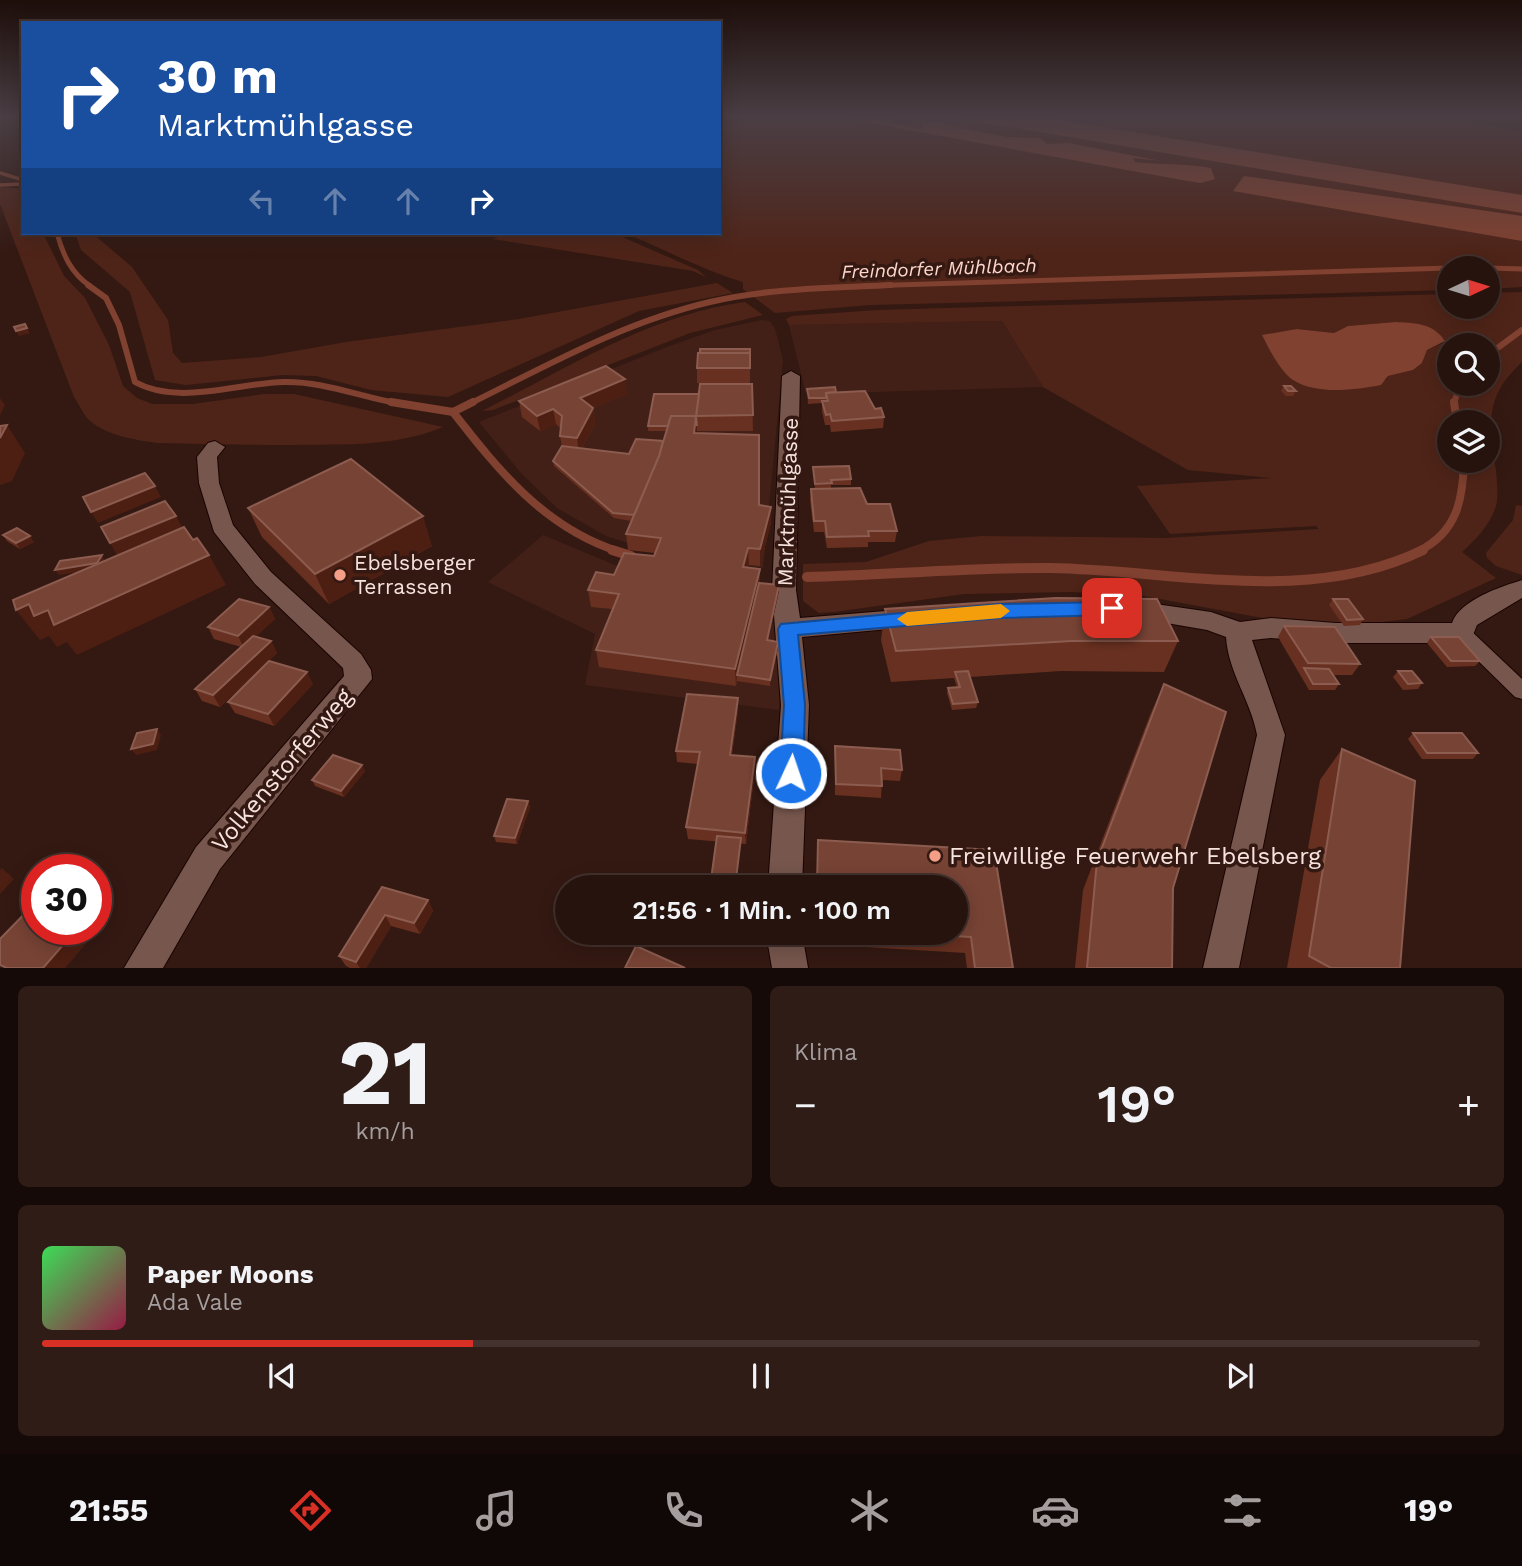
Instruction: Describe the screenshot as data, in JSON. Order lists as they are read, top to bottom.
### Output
{
  "streets": {
    "street": ["Marktmühlgasse", "Volkenstorferweg"]
  },
  "water": ["Freindorfer Mühlbach"],
  "places": ["Ebelsberger Terrassen", "Freiwillige Feuerwehr Ebelsberg"],
  "north": "right",
  "page": {
    "turn": ["30 m", "Marktmühlgasse"],
    "limit": "30",
    "trip": "21:56 · 1 Min. · 100 m",
    "tile": [
      ["21", "km/h"],
      "Klima"
    ],
    "heat": ["−", "19°", "+"],
    "song": ["Paper Moons", "Ada Vale"],
    "tabs": ["21:55", "19°"]
  }
}
